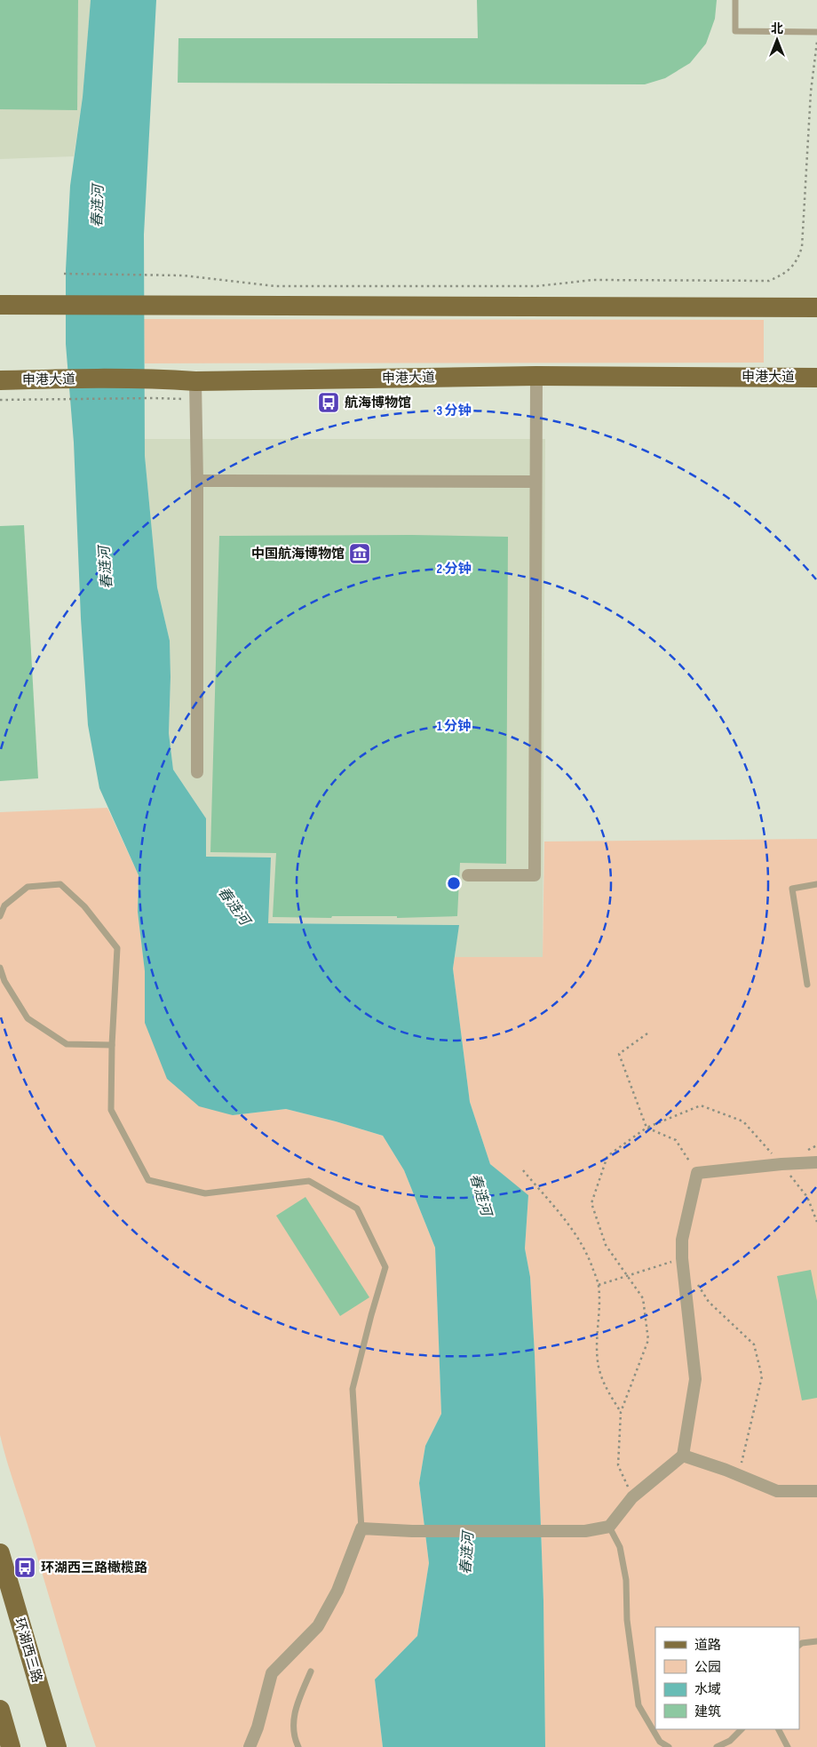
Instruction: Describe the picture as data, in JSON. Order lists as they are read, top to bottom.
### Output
{
  "streets": {
    "main road": ["申港大道", "环湖西三路"]
  },
  "water": ["春涟河"],
  "places": {
    "bus stop": ["航海博物馆", "环湖西三路橄榄路"],
    "museum": ["中国航海博物馆"]
  },
  "legend": [
    "道路",
    "公园",
    "水域",
    "建筑"
  ],
  "north": "top",
  "rings": ["3 分钟", "2 分钟", "1 分钟"]
}
